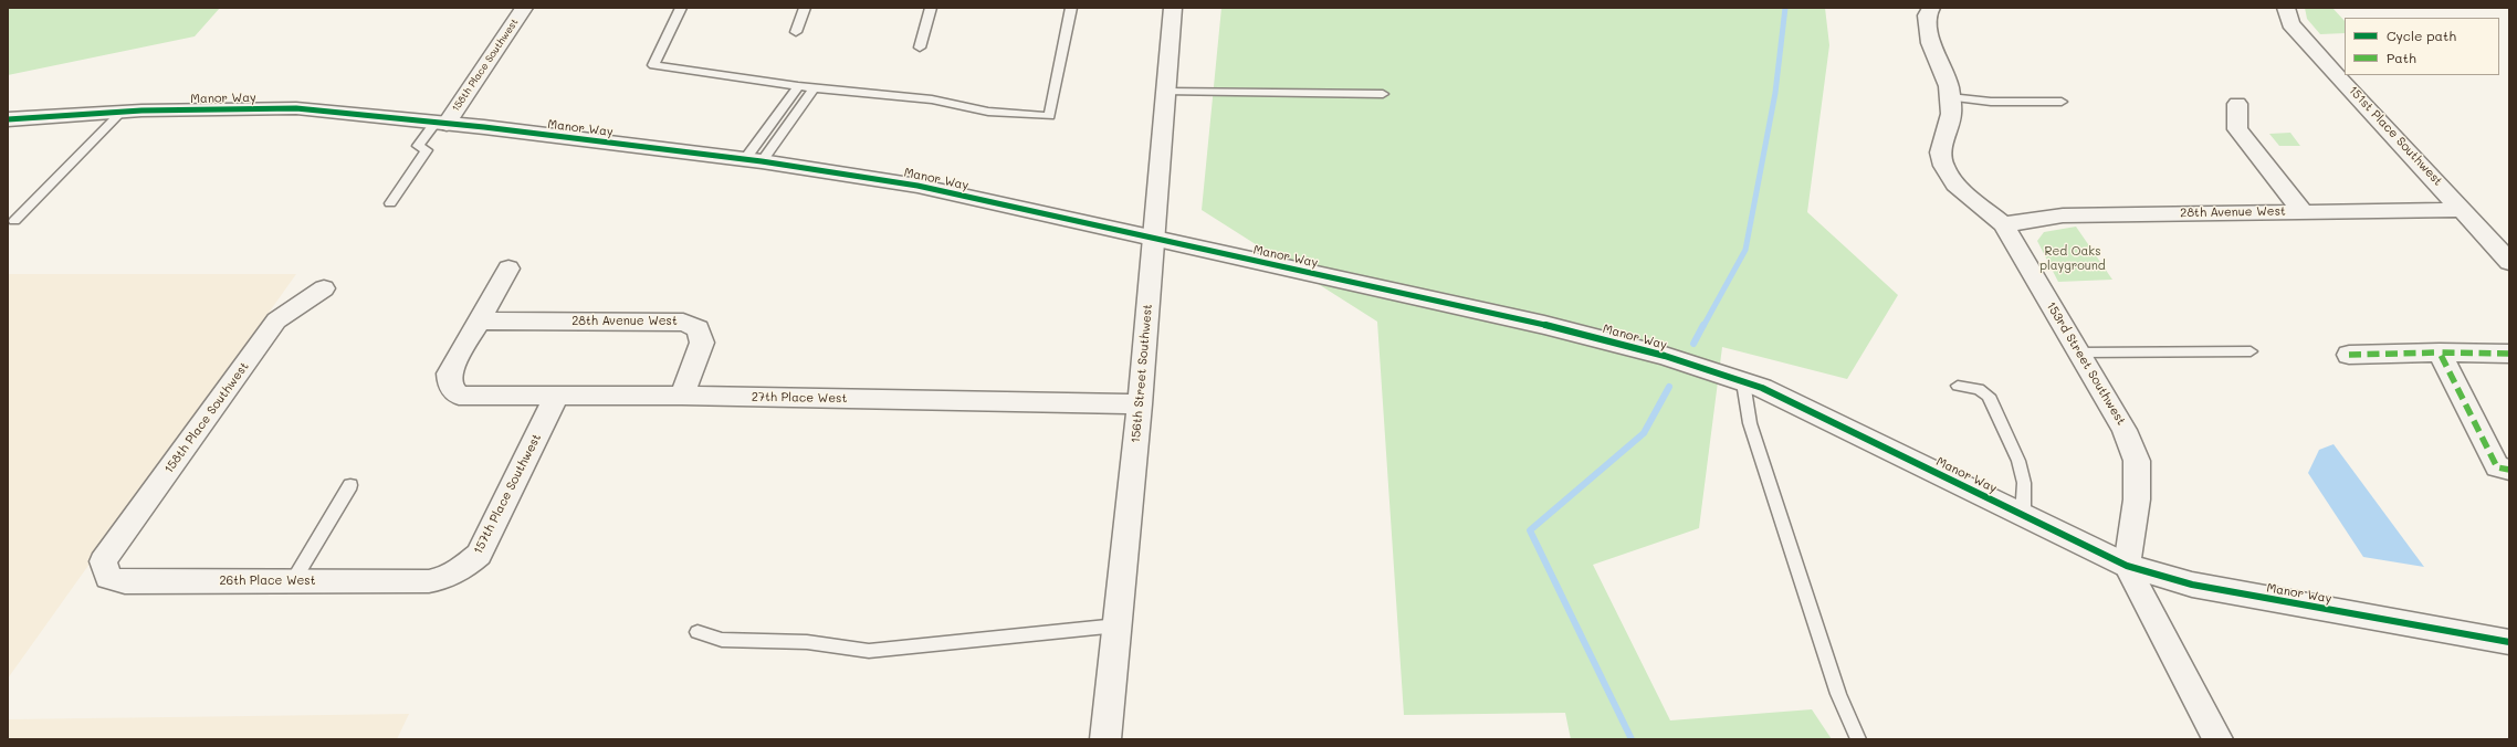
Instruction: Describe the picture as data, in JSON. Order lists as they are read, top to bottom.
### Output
{
  "streets": {
    "street": [
      "158th Place Southwest",
      "Manor Way",
      "151st Place Southwest",
      "28th Avenue West",
      "153rd Street Southwest",
      "156th Street Southwest",
      "27th Place West",
      "157th Place Southwest",
      "26th Place West"
    ]
  },
  "crossings": [
    ["158th Place Southwest", "Manor Way"],
    ["158th Place Southwest", "26th Place West"],
    ["Manor Way", "153rd Street Southwest"],
    ["Manor Way", "156th Street Southwest"],
    ["151st Place Southwest", "28th Avenue West"],
    ["28th Avenue West", "153rd Street Southwest"],
    ["28th Avenue West", "27th Place West"],
    ["156th Street Southwest", "27th Place West"],
    ["27th Place West", "157th Place Southwest"],
    ["157th Place Southwest", "26th Place West"]
  ],
  "parks": ["Red Oaks playground"],
  "legend": ["Cycle path", "Path"]
}
